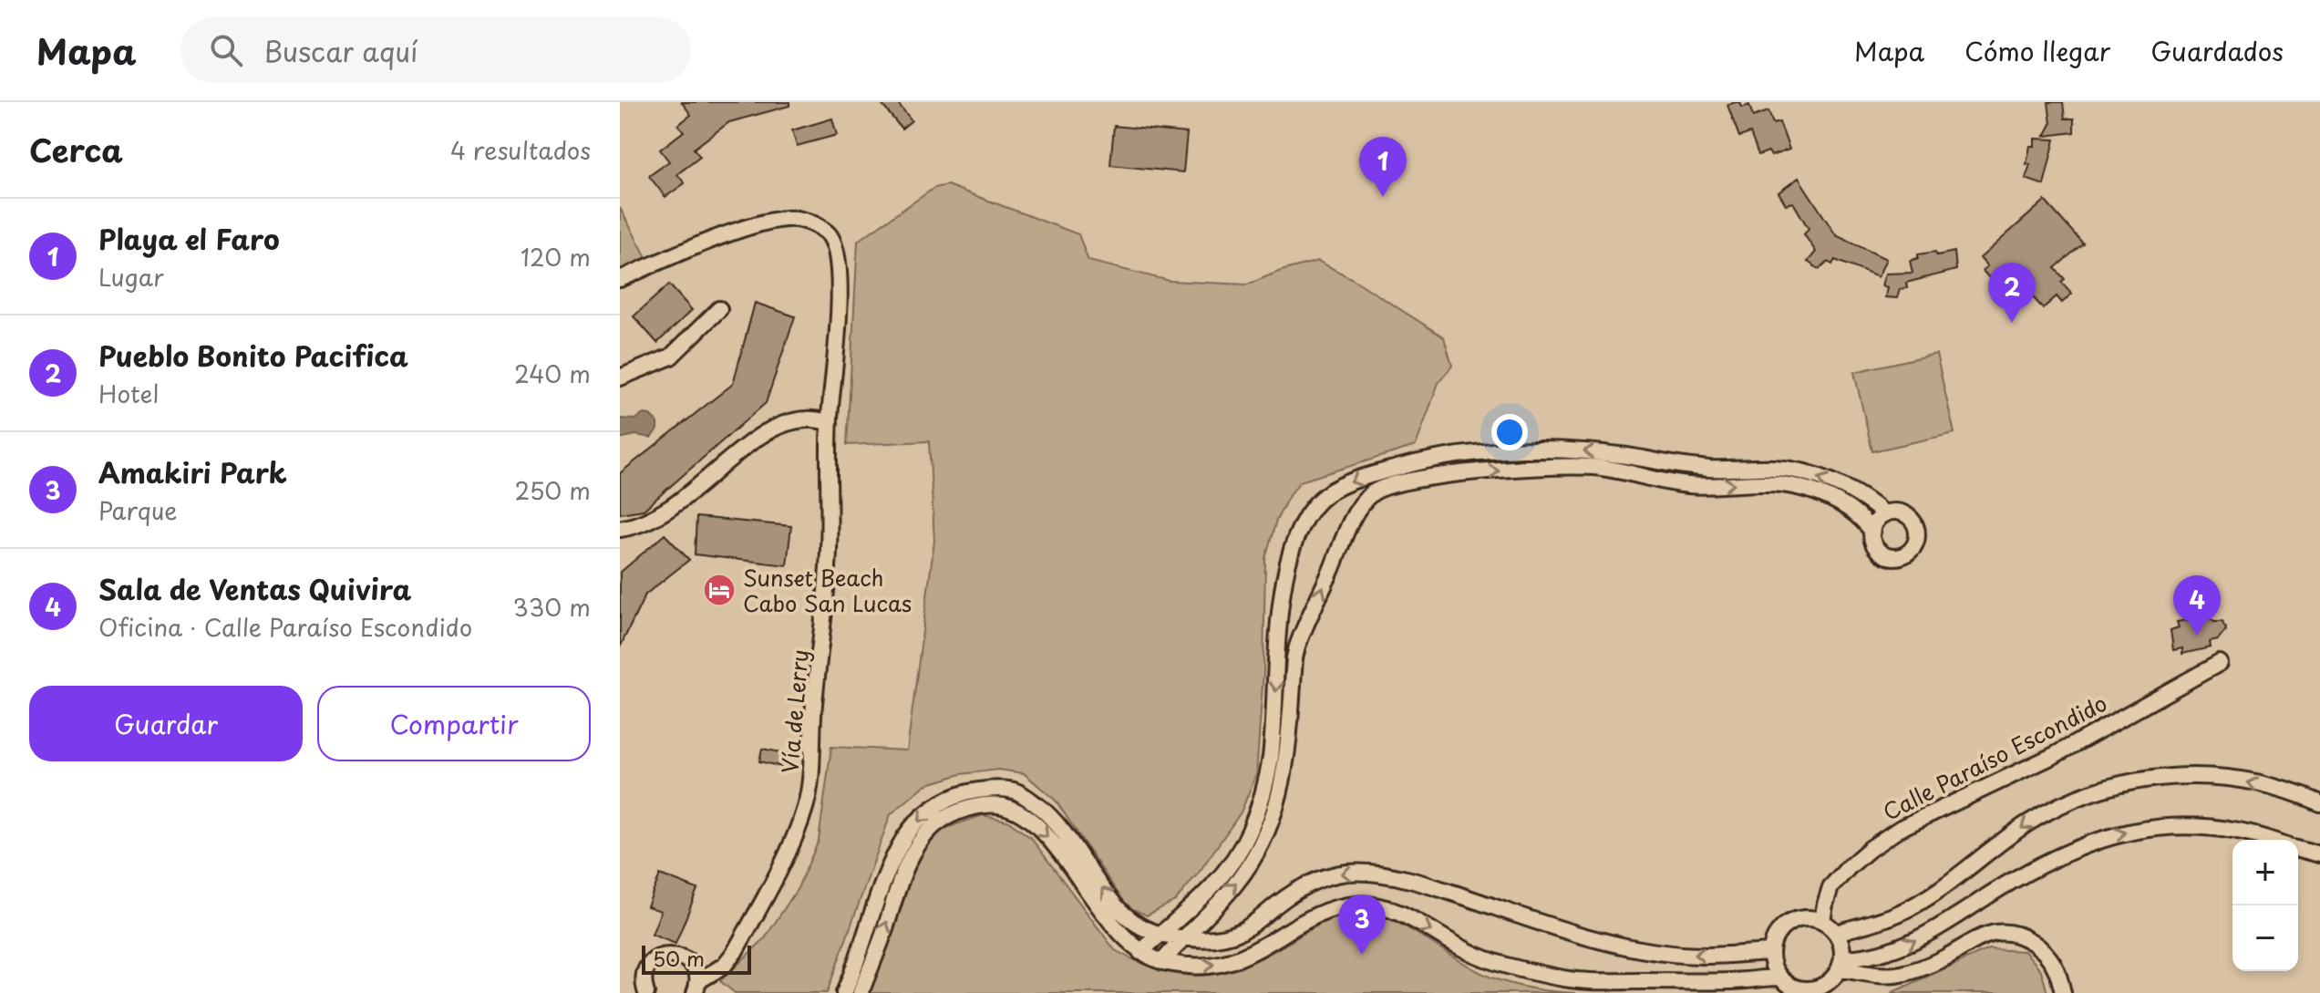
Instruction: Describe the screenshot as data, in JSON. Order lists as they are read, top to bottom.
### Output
{
  "streets": {
    "street": ["Vía de Lerry", "Calle Paraíso Escondido"]
  },
  "places": {
    "hotel": ["Sunset Beach Cabo San Lucas"]
  },
  "scale_bar": "50 m",
  "page": {
    "header": "Mapa",
    "search": "Buscar aquí",
    "nav": ["Mapa", "Cómo llegar", "Guardados"],
    "heading": ["Cerca", "4 resultados"],
    "pins": [
      "1",
      "2",
      "4",
      "3"
    ],
    "list": [
      {
        "mark": "1",
        "name": "Playa el Faro",
        "note": "Lugar",
        "value": "120 m"
      },
      {
        "mark": "2",
        "name": "Pueblo Bonito Pacifica",
        "note": "Hotel",
        "value": "240 m"
      },
      {
        "mark": "3",
        "name": "Amakiri Park",
        "note": "Parque",
        "value": "250 m"
      },
      {
        "mark": "4",
        "name": "Sala de Ventas Quivira",
        "note": "Oficina · Calle Paraíso Escondido",
        "value": "330 m"
      }
    ],
    "buttons": ["Guardar", "Compartir"],
    "map_buttons": ["+", "−"],
    "scale": "50 m"
  }
}
